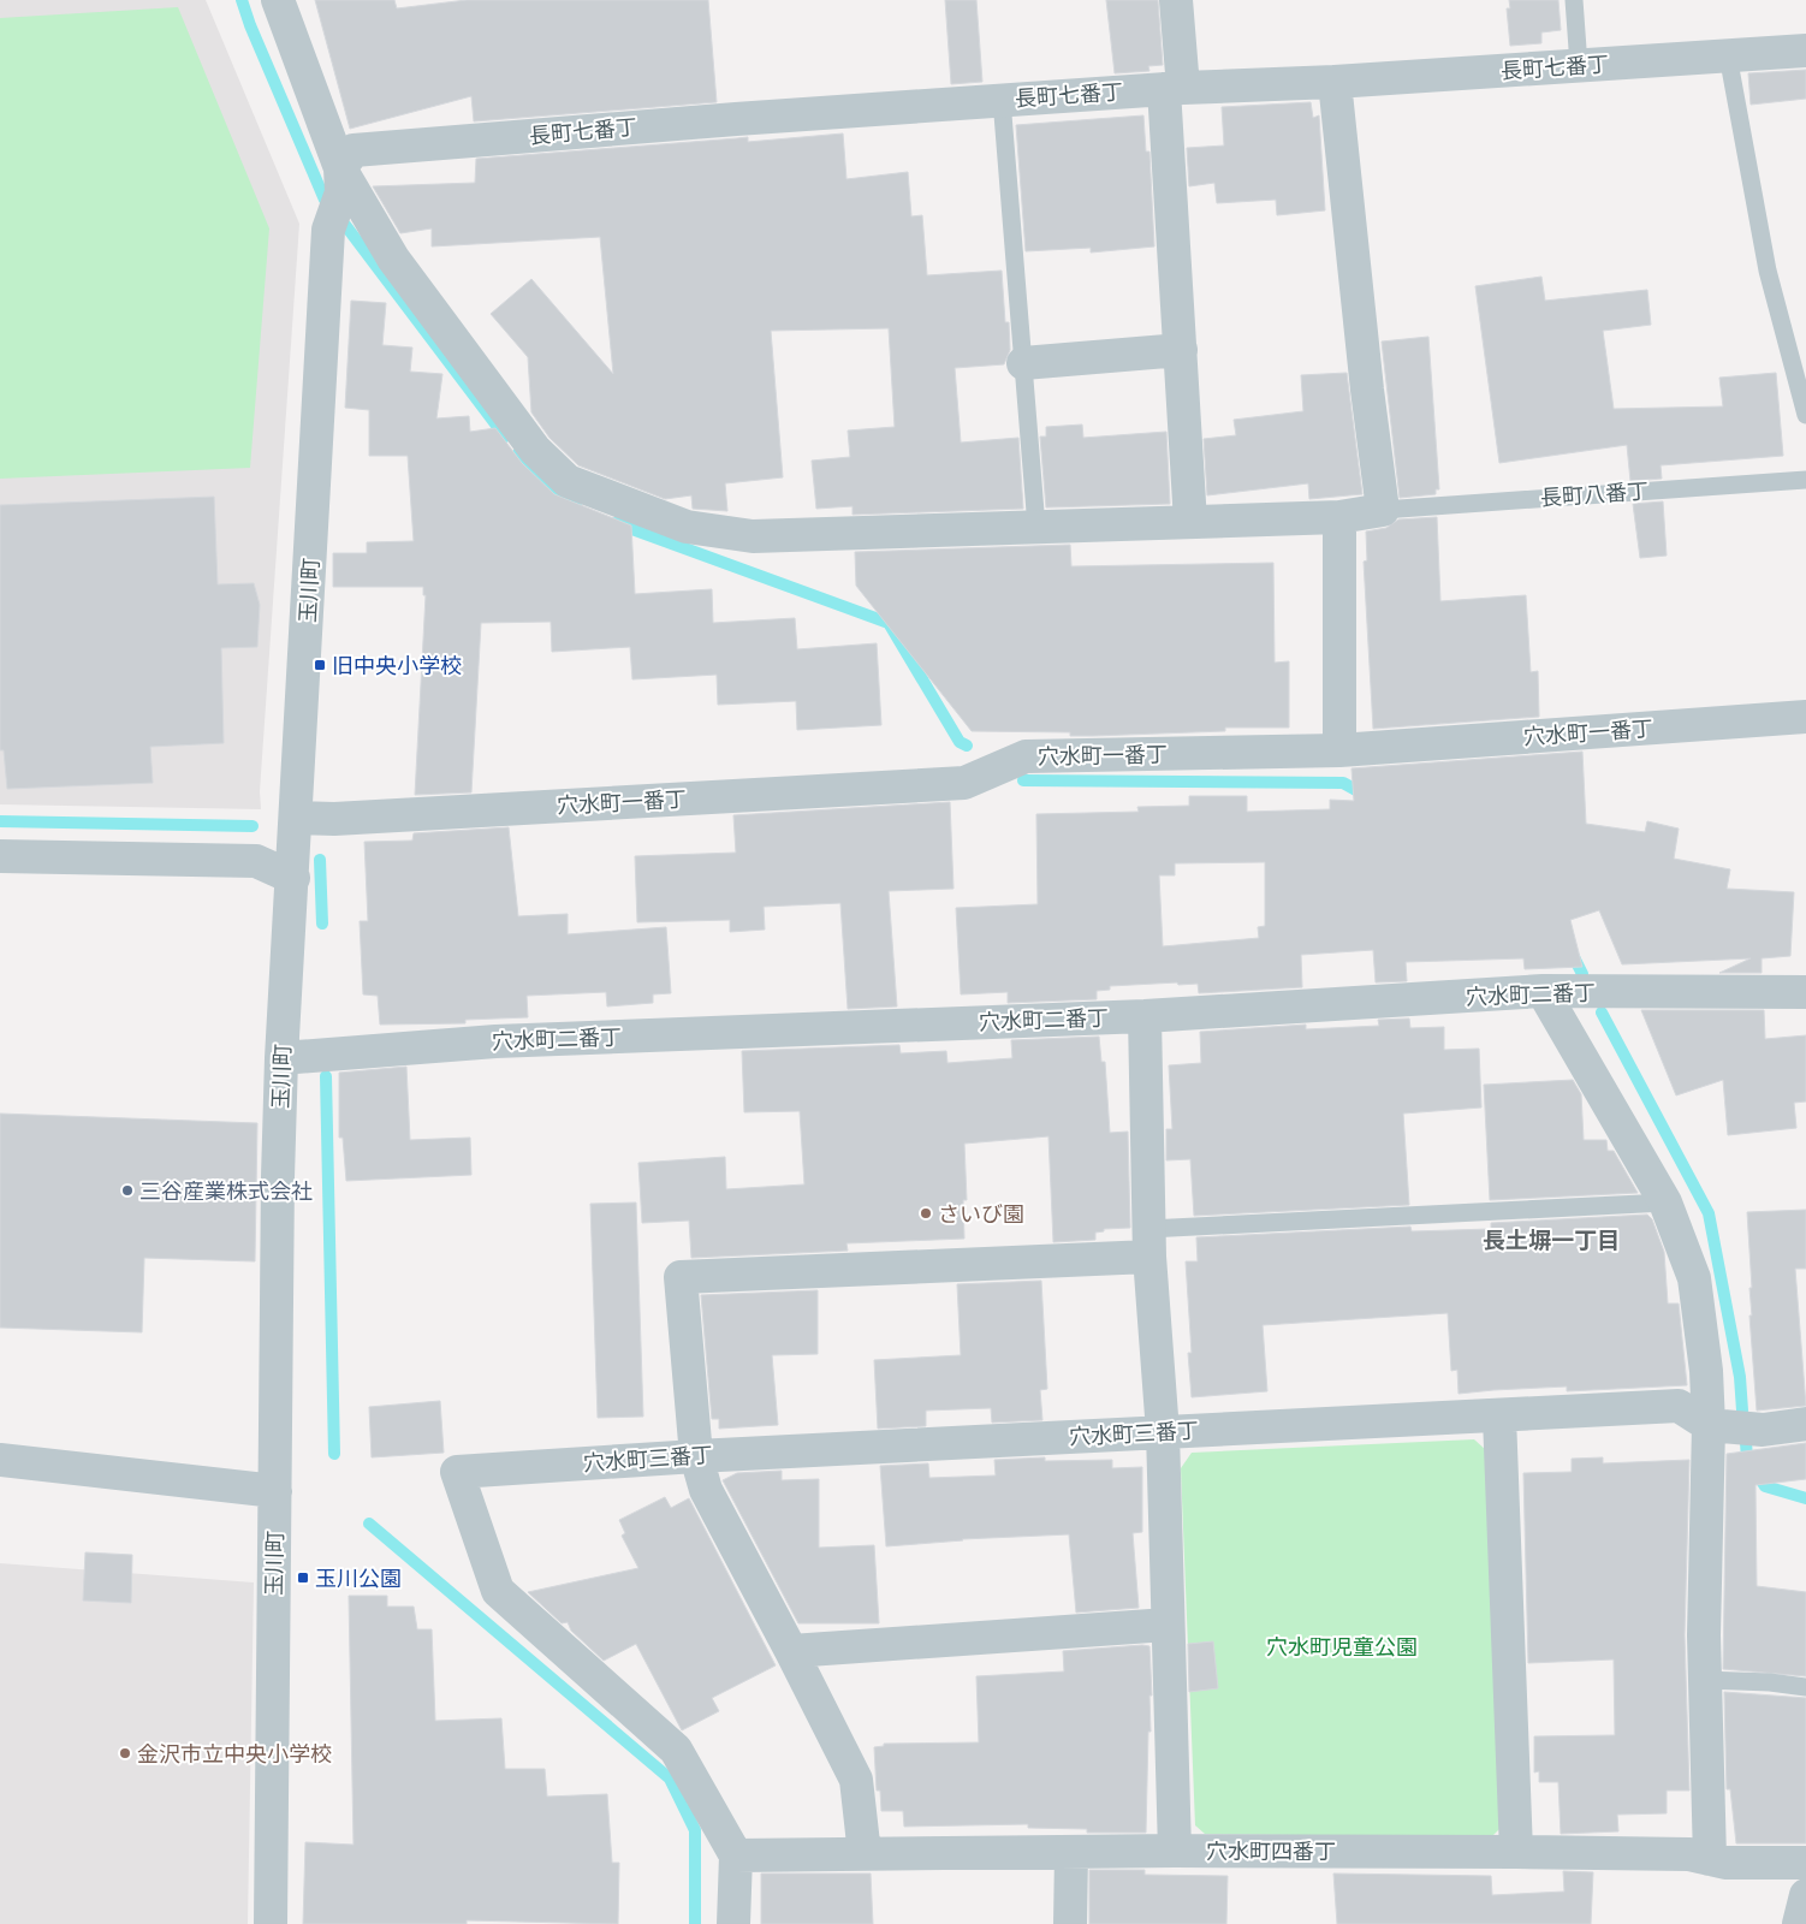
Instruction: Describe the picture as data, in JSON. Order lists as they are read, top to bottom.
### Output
{
  "streets": {
    "street": [
      "長町七番丁",
      "玉川町",
      "穴水町一番丁",
      "穴水町二番丁",
      "穴水町三番丁",
      "穴水町四番丁"
    ],
    "lane": ["長町八番丁"]
  },
  "crossings": [
    ["長町七番丁", "玉川町"],
    ["玉川町", "穴水町一番丁"],
    ["玉川町", "穴水町二番丁"],
    ["穴水町三番丁", "穴水町四番丁"]
  ],
  "districts": ["長土塀一丁目"],
  "parks": ["穴水町児童公園"],
  "places": {
    "transit": ["旧中央小学校", "玉川公園"],
    "other": ["三谷産業株式会社", "さいび園", "金沢市立中央小学校"]
  }
}
